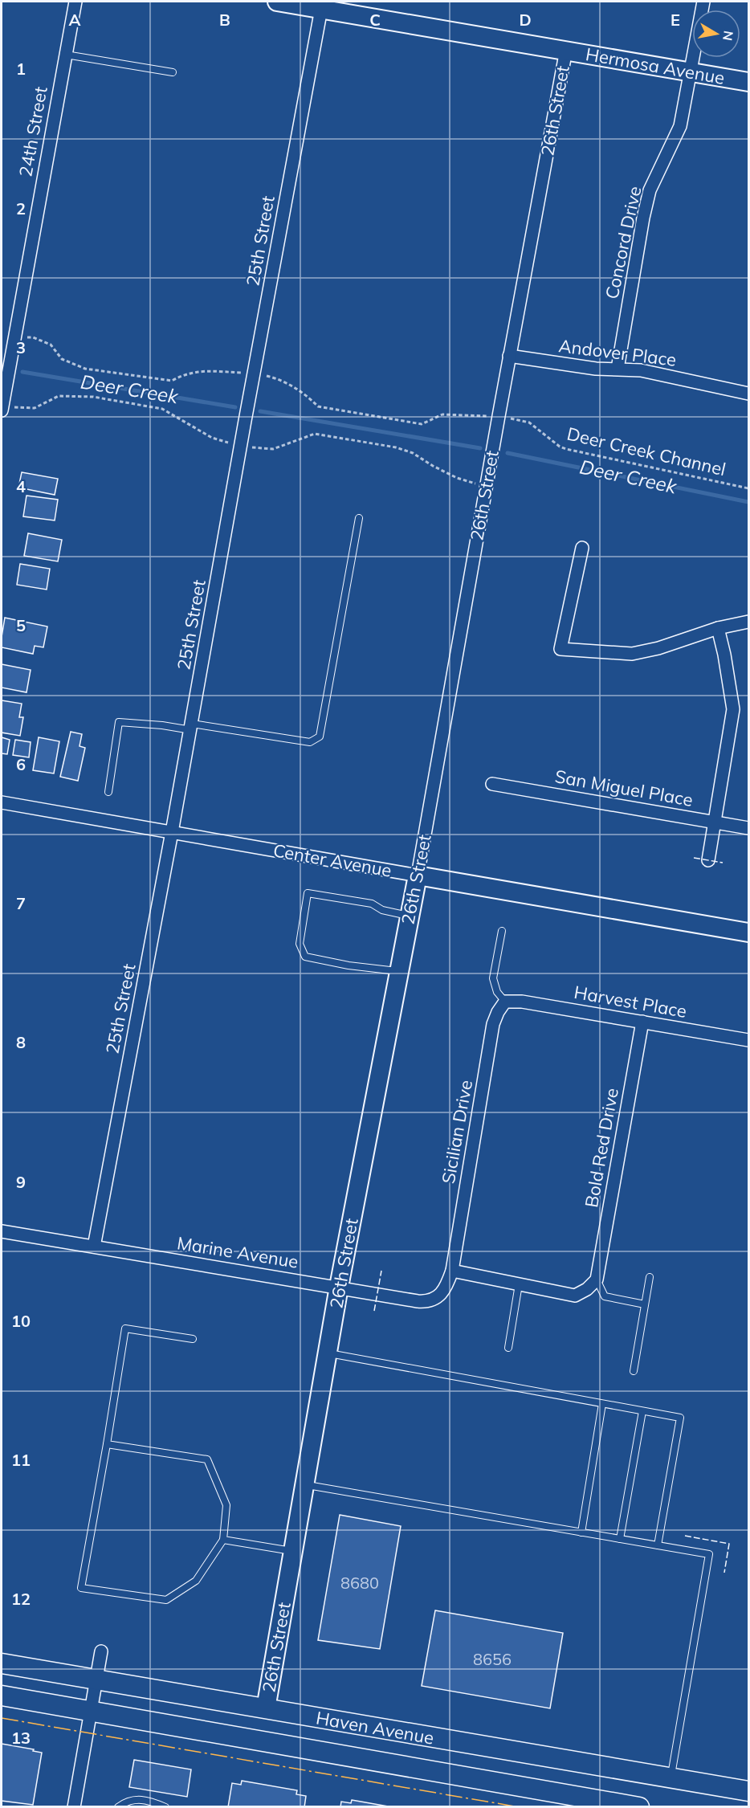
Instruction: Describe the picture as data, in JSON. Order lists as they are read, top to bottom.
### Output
{
  "streets": {
    "main road": ["Haven Avenue"],
    "street": [
      "Hermosa Avenue",
      "26th Street",
      "24th Street",
      "25th Street",
      "Concord Drive",
      "Andover Place",
      "San Miguel Place",
      "Center Avenue",
      "Harvest Place",
      "Sicilian Drive",
      "Bold Red Drive",
      "Marine Avenue"
    ],
    "path": ["Deer Creek Channel"]
  },
  "crossings": [
    ["Hermosa Avenue", "26th Street"],
    ["Hermosa Avenue", "25th Street"],
    ["Hermosa Avenue", "Concord Drive"],
    ["26th Street", "Andover Place"],
    ["26th Street", "Center Avenue"],
    ["26th Street", "Marine Avenue"],
    ["26th Street", "Haven Avenue"],
    ["25th Street", "Center Avenue"],
    ["25th Street", "Marine Avenue"],
    ["Concord Drive", "Andover Place"],
    ["Harvest Place", "Sicilian Drive"],
    ["Harvest Place", "Bold Red Drive"],
    ["Sicilian Drive", "Marine Avenue"]
  ],
  "water": ["Deer Creek"],
  "house_numbers": ["8680", "8656"],
  "north": "right",
  "grid": {
    "columns": [
      "A",
      "B",
      "C",
      "D",
      "E"
    ],
    "rows": [
      "1",
      "2",
      "3",
      "4",
      "5",
      "6",
      "7",
      "8",
      "9",
      "10",
      "11",
      "12",
      "13"
    ]
  }
}
